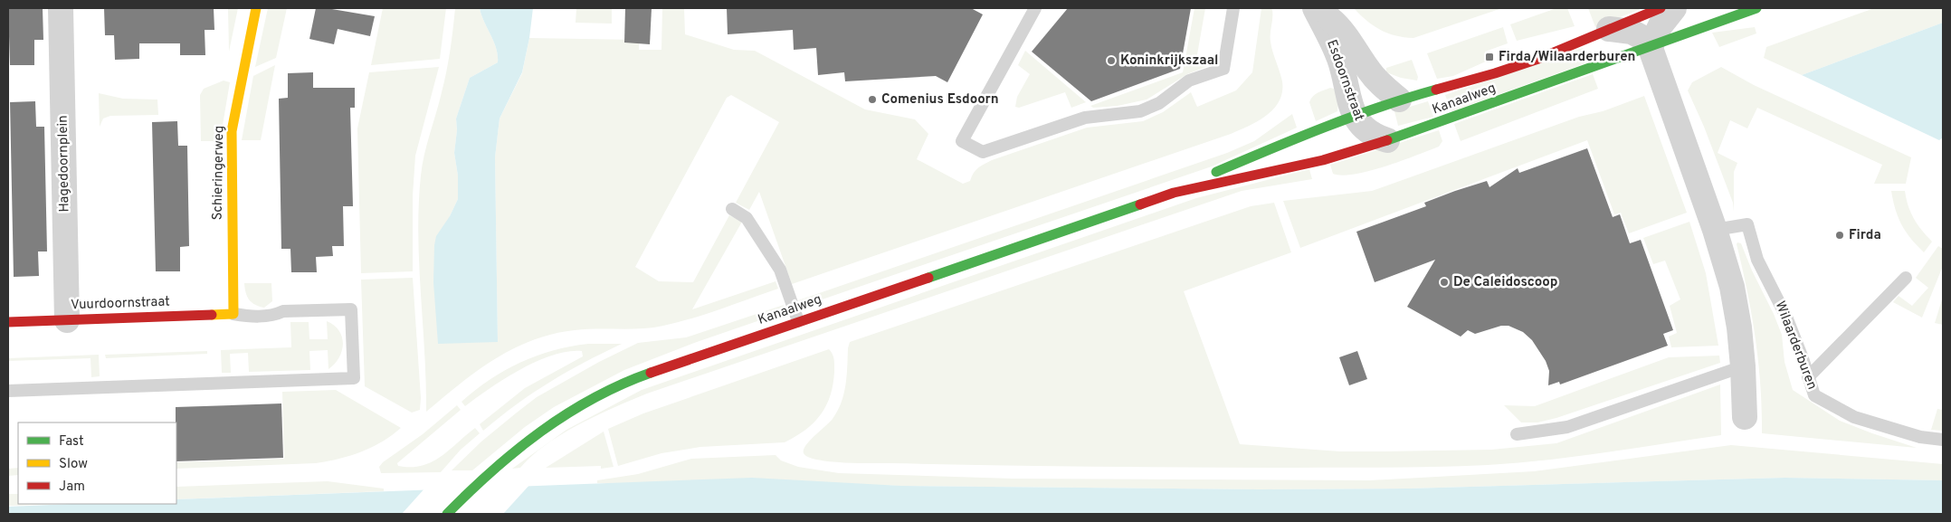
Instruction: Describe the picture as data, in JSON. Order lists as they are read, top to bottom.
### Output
{
  "streets": {
    "main road": ["Kanaalweg", "Schieringerweg", "Vuurdoornstraat"],
    "street": ["Esdoornstraat", "Hagedoornplein"],
    "lane": ["Wilaarderburen"]
  },
  "crossings": [
    ["Esdoornstraat", "Kanaalweg"],
    ["Hagedoornplein", "Vuurdoornstraat"],
    ["Schieringerweg", "Vuurdoornstraat"]
  ],
  "places": {
    "transit": ["Firda/Wilaarderburen"],
    "other": [
      "Koninkrijkszaal",
      "Comenius Esdoorn",
      "Firda",
      "De Caleidoscoop"
    ]
  },
  "legend": ["Fast", "Slow", "Jam"]
}
